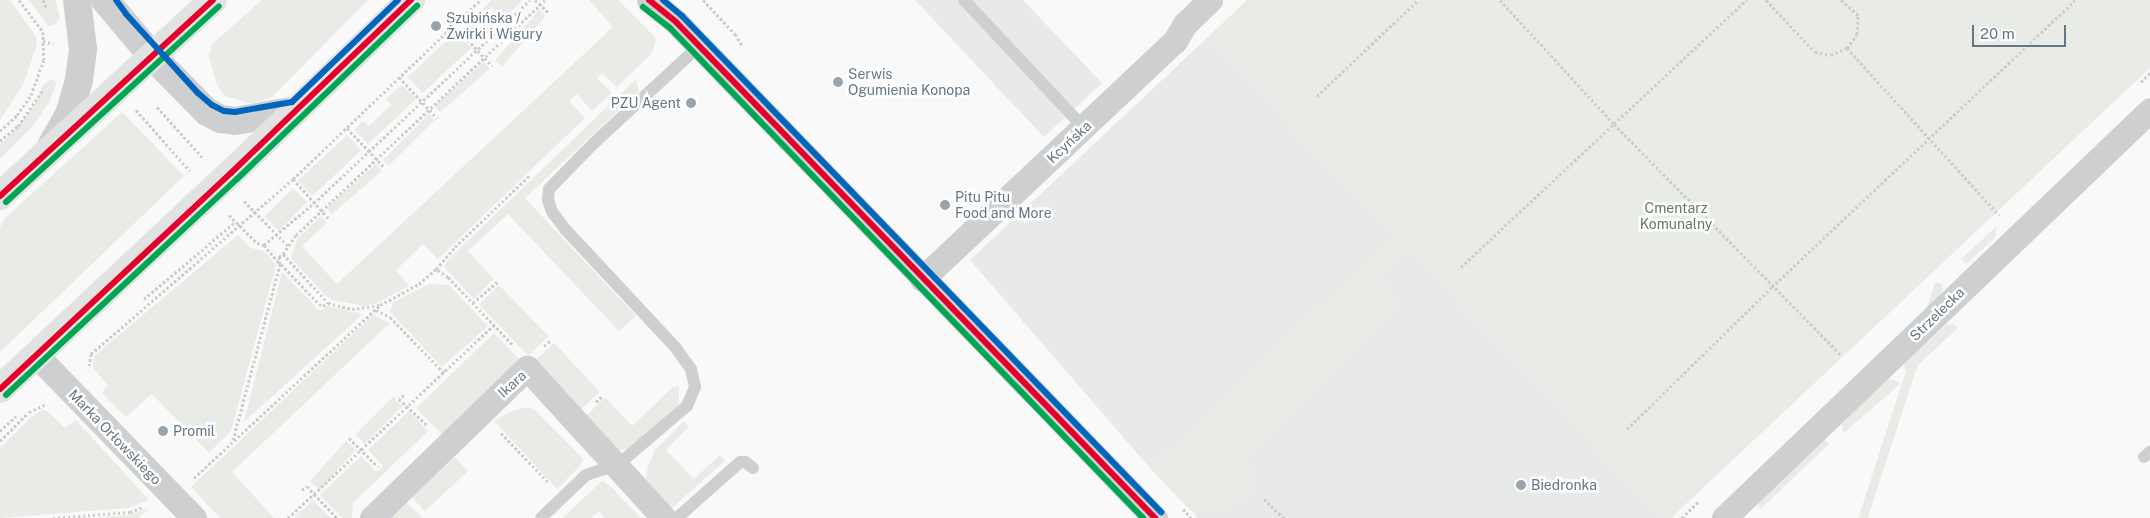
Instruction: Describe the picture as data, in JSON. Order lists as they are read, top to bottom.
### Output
{
  "streets": {
    "street": [
      "Kcyńska",
      "Strzelecka",
      "Ikara",
      "Marka Orłowskiego"
    ]
  },
  "parks": ["Cmentarz Komunalny"],
  "places": [
    "Szubińska / Żwirki i Wigury",
    "Serwis Ogumienia Konopa",
    "PZU Agent",
    "Pitu Pitu Food and More",
    "Promil",
    "Biedronka"
  ],
  "scale_bar": "20 m"
}
